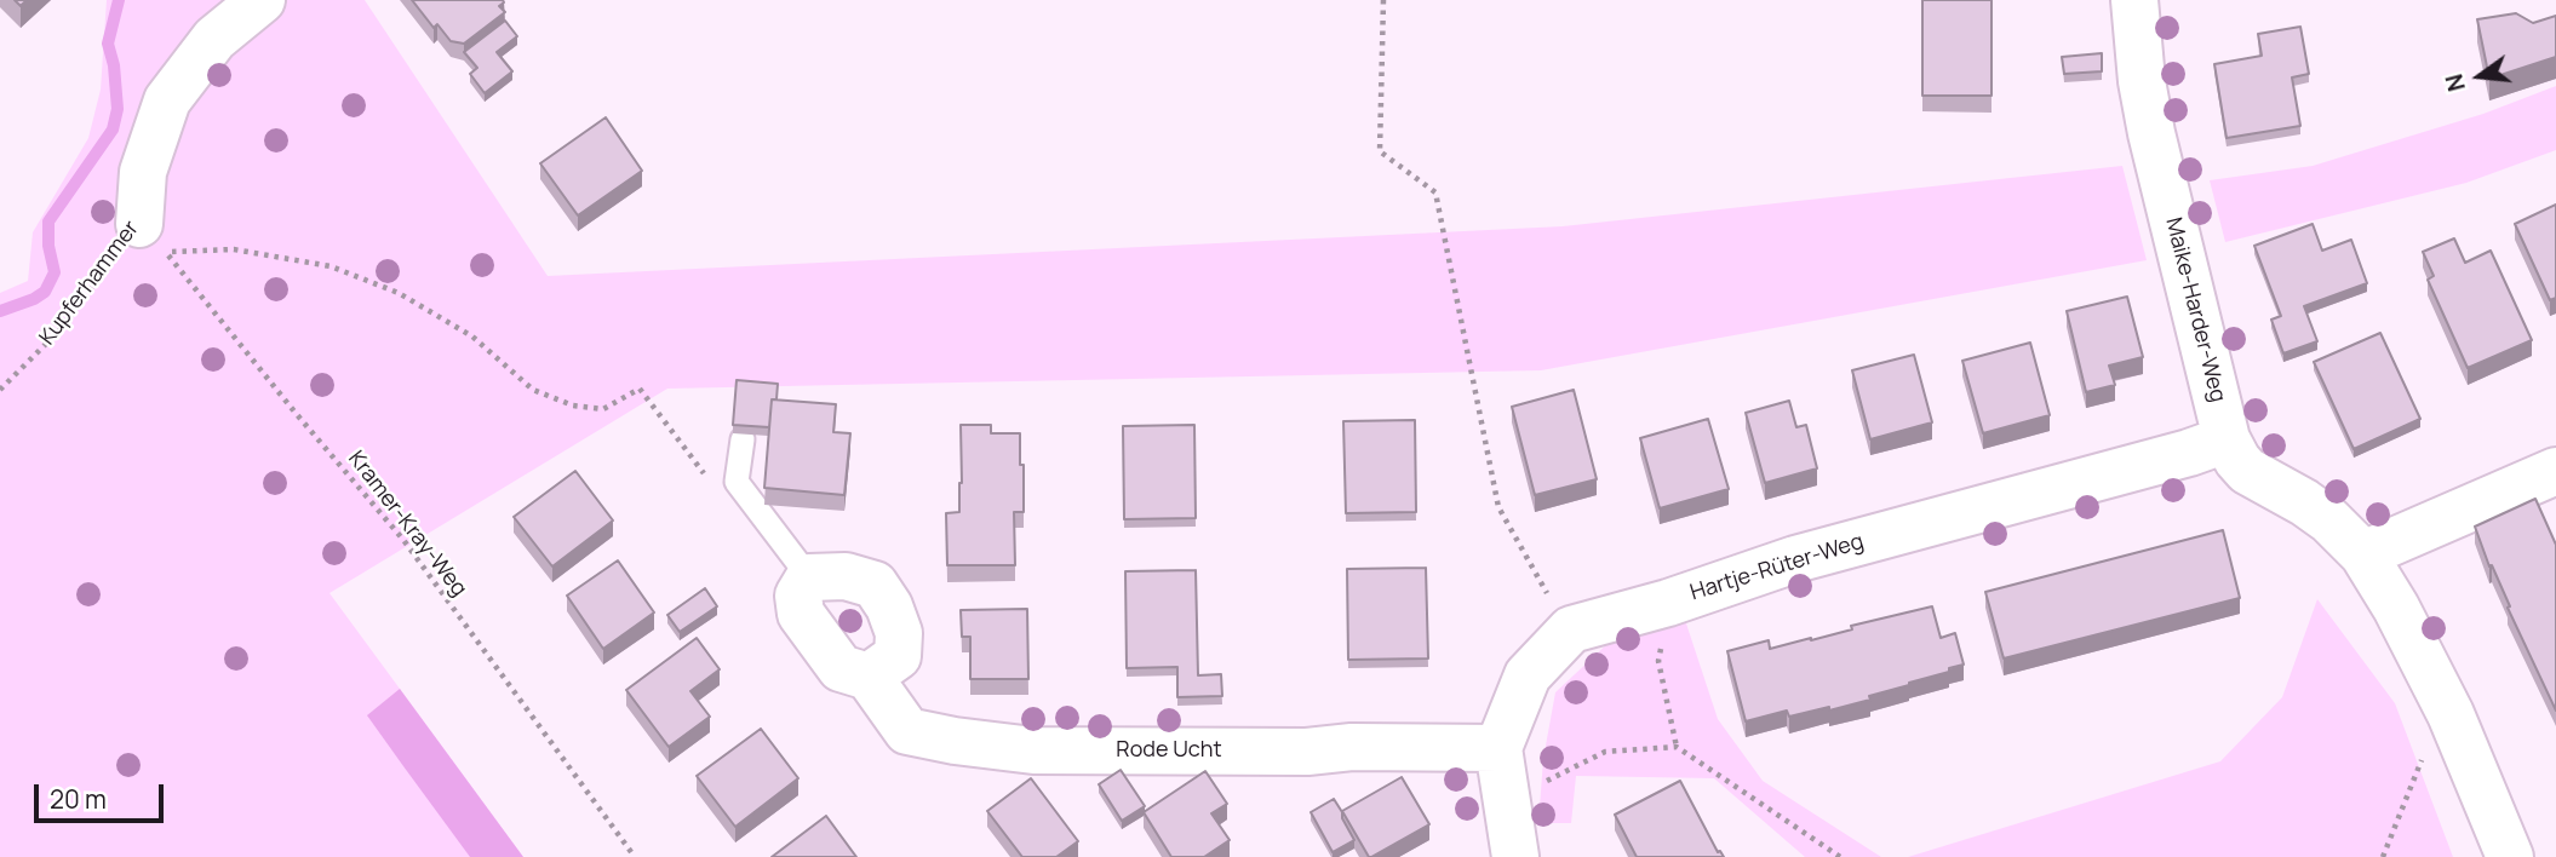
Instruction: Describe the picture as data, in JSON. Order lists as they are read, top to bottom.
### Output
{
  "streets": {
    "street": [
      "Kupferhammer",
      "Maike-Harder-Weg",
      "Hartje-Rüter-Weg",
      "Rode Ucht"
    ],
    "path": ["Kramer-Kray-Weg"]
  },
  "crossings": [
    ["Kupferhammer", "Kramer-Kray-Weg"],
    ["Maike-Harder-Weg", "Hartje-Rüter-Weg"]
  ],
  "scale_bar": "20 m",
  "north": "left"
}
